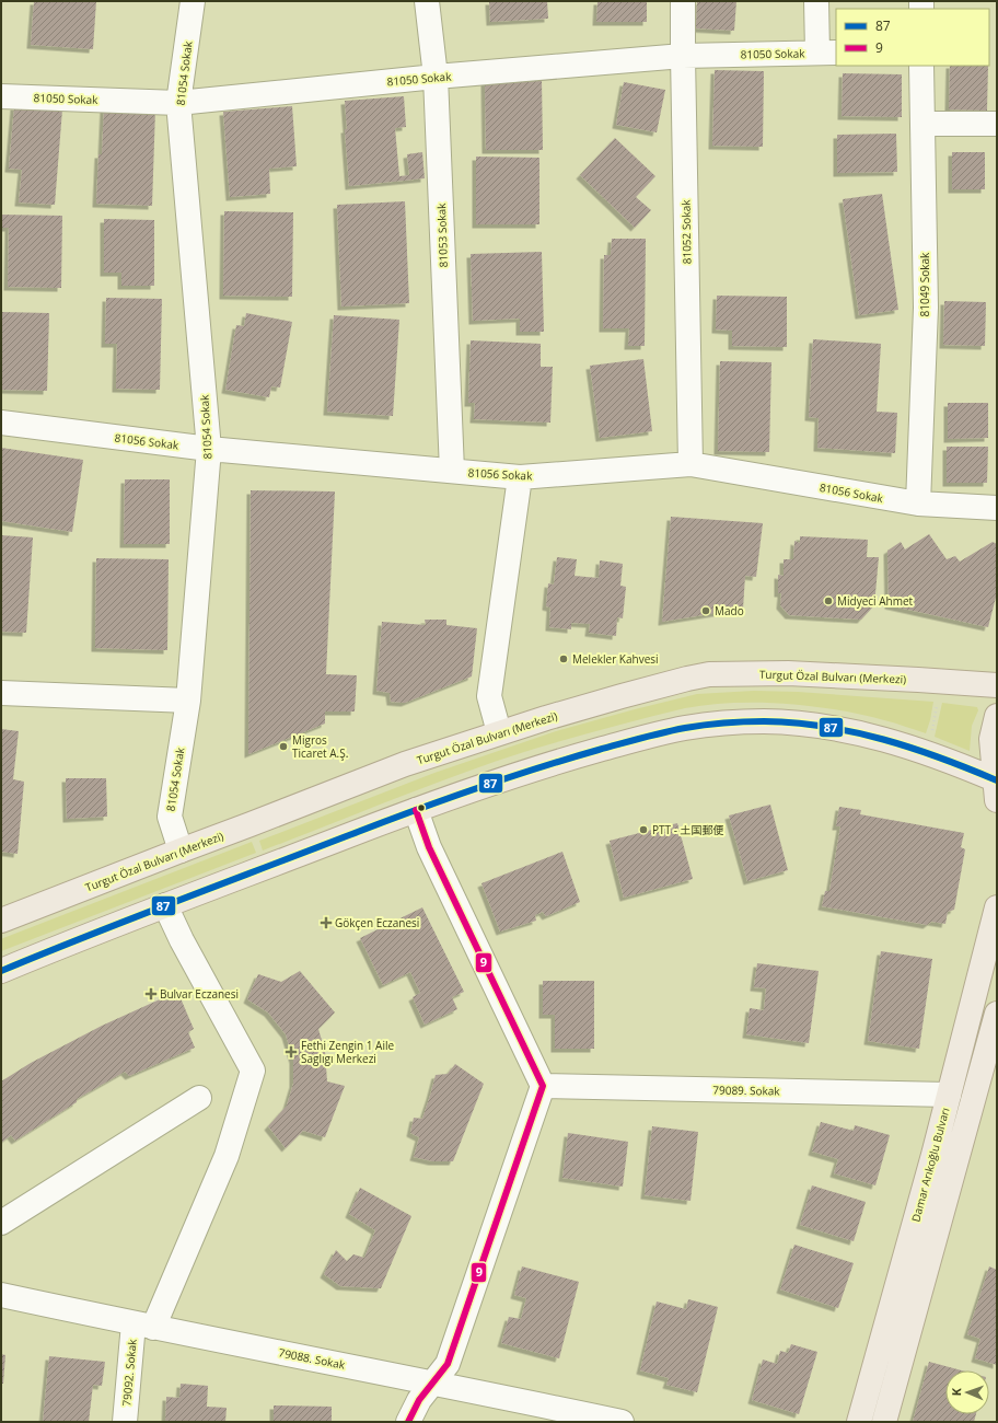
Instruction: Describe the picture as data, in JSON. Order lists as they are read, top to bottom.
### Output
{
  "streets": {
    "main road": ["Turgut Özal Bulvarı (Merkezi)", "Damar Arıkoğlu Bulvarı"],
    "street": [
      "81050 Sokak",
      "81054 Sokak",
      "81052 Sokak",
      "81053 Sokak",
      "81049 Sokak",
      "81056 Sokak",
      "79089. Sokak",
      "79088. Sokak",
      "79092. Sokak"
    ]
  },
  "crossings": [
    ["81050 Sokak", "81054 Sokak"],
    ["81050 Sokak", "81052 Sokak"],
    ["81050 Sokak", "81053 Sokak"],
    ["81054 Sokak", "81056 Sokak"],
    ["81054 Sokak", "Turgut Özal Bulvarı (Merkezi)"],
    ["81052 Sokak", "81056 Sokak"],
    ["81053 Sokak", "81056 Sokak"],
    ["81049 Sokak", "81056 Sokak"],
    ["79089. Sokak", "Damar Arıkoğlu Bulvarı"],
    ["79088. Sokak", "79092. Sokak"]
  ],
  "places": {
    "other": [
      "Midyeci Ahmet",
      "Mado",
      "Melekler Kahvesi",
      "Migros Ticaret A.Ş.",
      "PTT - 土国郵便"
    ],
    "health": ["Gökçen Eczanesi", "Bulvar Eczanesi", "Fethi Zengin 1 Aile Saglıgı Merkezi"]
  },
  "lines": ["transit line 87", "transit line 9"],
  "legend": ["87", "9"],
  "north": "left"
}
